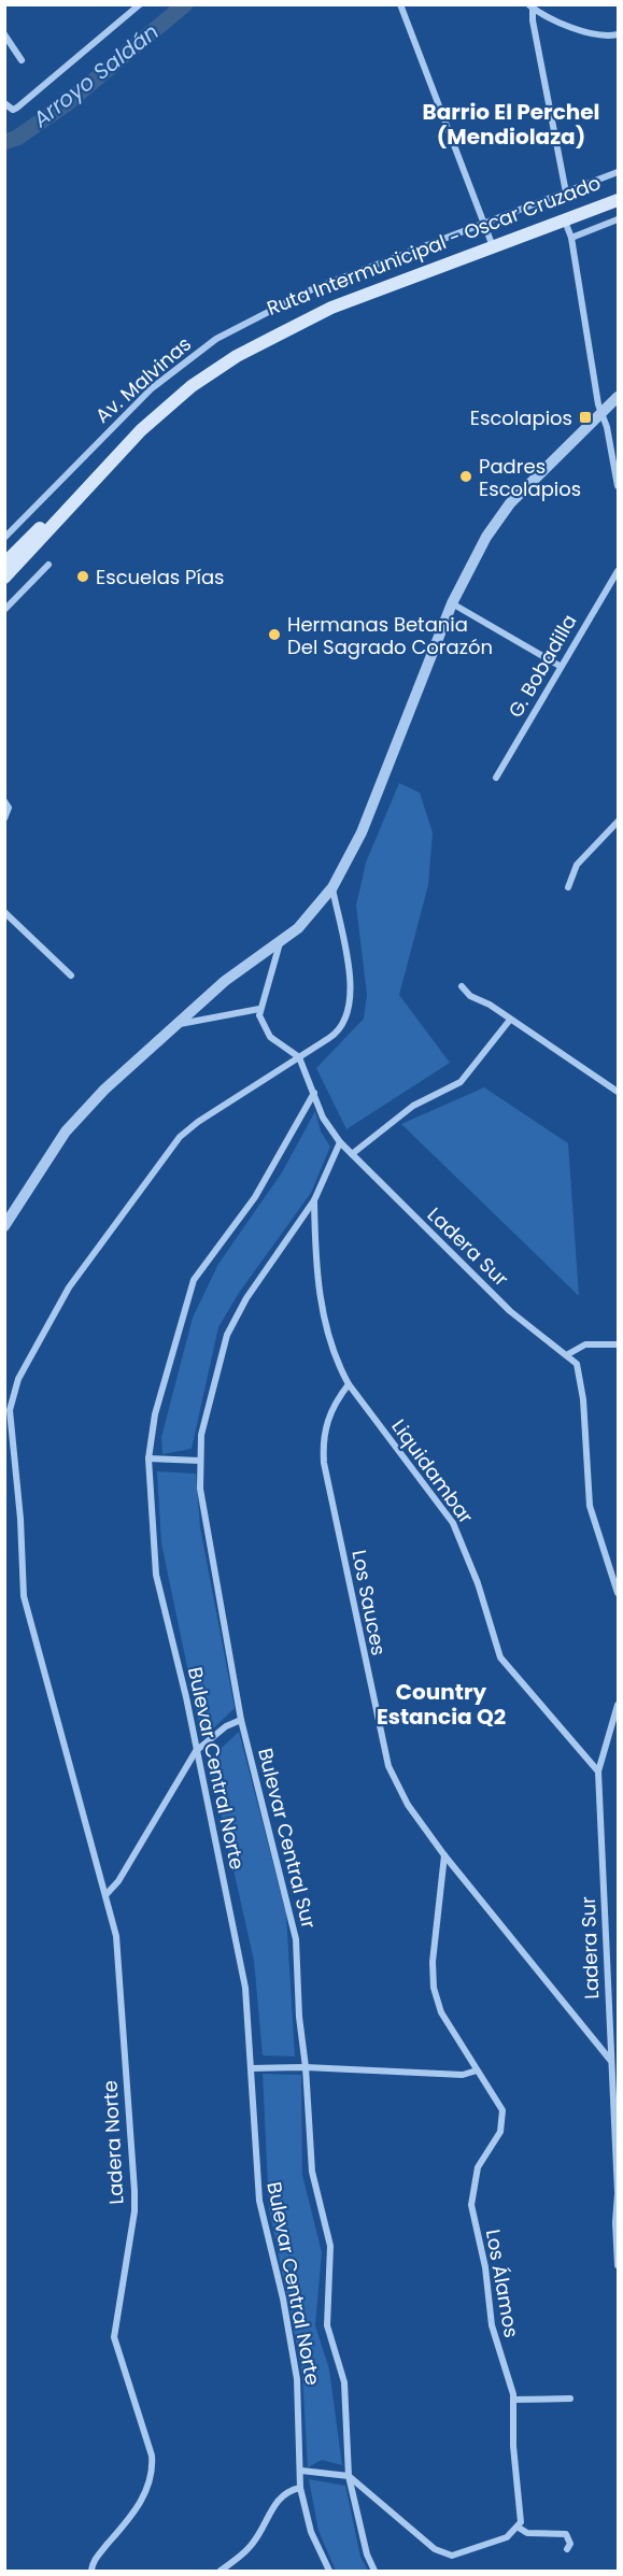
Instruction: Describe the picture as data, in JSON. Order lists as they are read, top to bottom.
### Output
{
  "streets": {
    "main road": ["Ruta Intermunicipal - Oscar Cruzado"],
    "street": [
      "Av. Malvinas",
      "G. Bobadilla",
      "Ladera Sur",
      "Liquidambar",
      "Los Sauces",
      "Bulevar Central Norte",
      "Bulevar Central Sur",
      "Ladera Norte",
      "Los Álamos"
    ]
  },
  "crossings": [
    ["Ladera Sur", "Liquidambar"],
    ["Ladera Sur", "Los Sauces"],
    ["Ladera Sur", "Bulevar Central Norte"],
    ["Ladera Sur", "Bulevar Central Sur"],
    ["Ladera Sur", "Ladera Norte"],
    ["Liquidambar", "Los Sauces"],
    ["Liquidambar", "Bulevar Central Sur"],
    ["Los Sauces", "Los Álamos"]
  ],
  "districts": ["Barrio El Perchel (Mendiolaza)", "Country Estancia Q2"],
  "water": ["Arroyo Saldán"],
  "places": {
    "transit": ["Escolapios"],
    "other": ["Padres Escolapios", "Escuelas Pías", "Hermanas Betania Del Sagrado Corazón"]
  }
}
